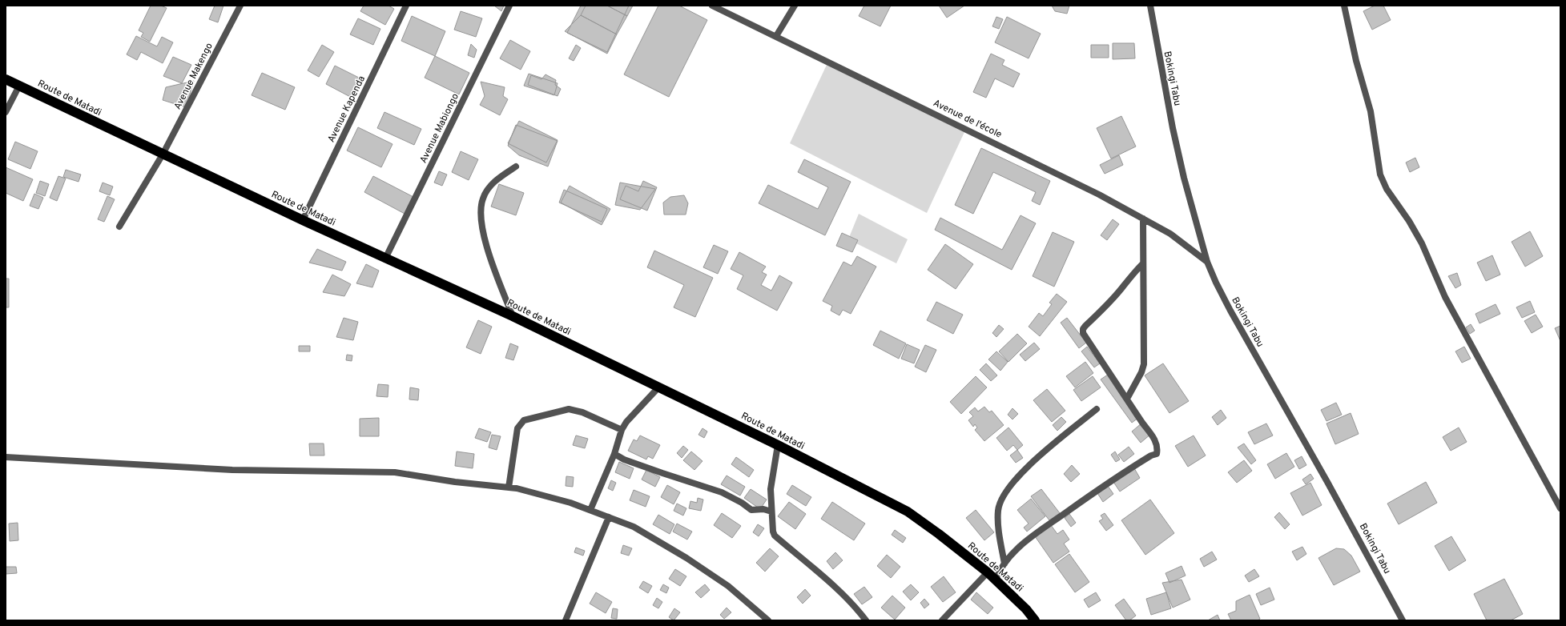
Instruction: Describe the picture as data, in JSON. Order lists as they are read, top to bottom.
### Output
{
  "streets": {
    "highway": ["Route de Matadi"],
    "street": [
      "Avenue Makengo",
      "Bokingi Tabu",
      "Avenue Kapenda",
      "Avenue de l'école",
      "Avenue Mabiongo"
    ]
  },
  "crossings": [
    ["Avenue Makengo", "Route de Matadi"],
    ["Bokingi Tabu", "Avenue de l'école"],
    ["Route de Matadi", "Avenue Kapenda"],
    ["Route de Matadi", "Avenue Mabiongo"]
  ]
}
